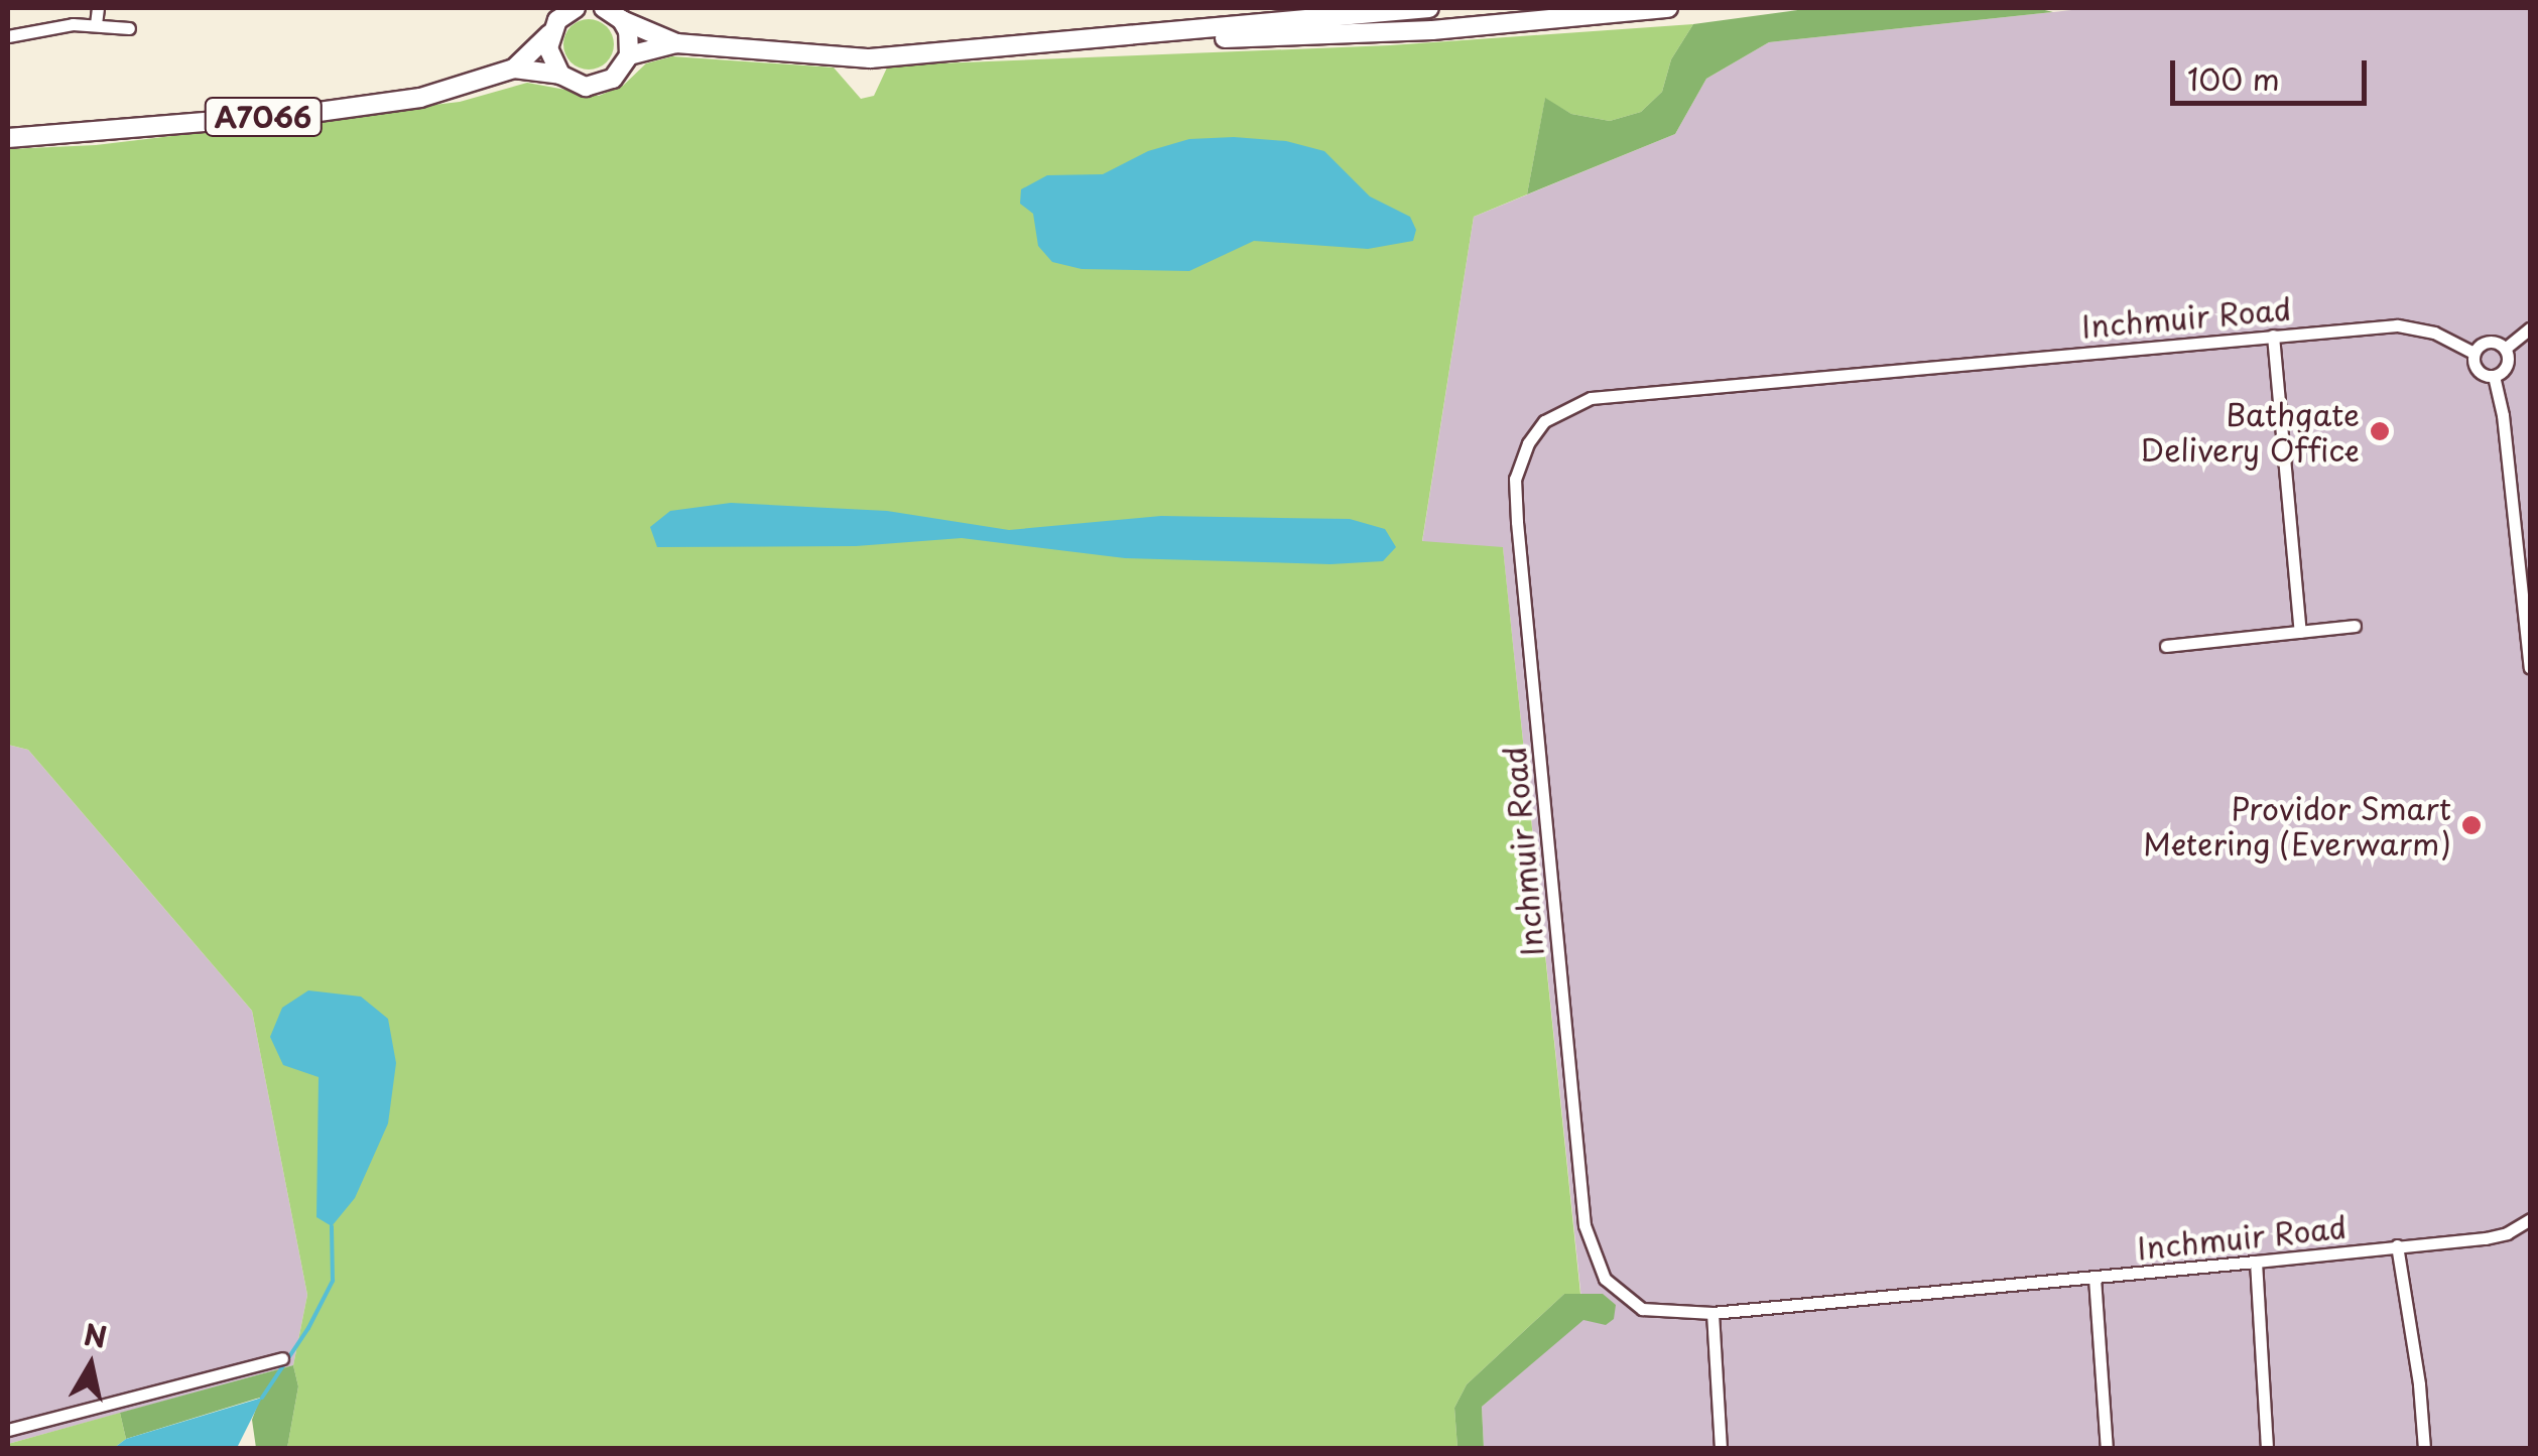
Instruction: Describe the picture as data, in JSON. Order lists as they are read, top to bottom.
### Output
{
  "streets": {
    "main road": ["A7066"],
    "street": ["Inchmuir Road"]
  },
  "places": ["Bathgate Delivery Office", "Providor Smart Metering (Everwarm)"],
  "scale_bar": "100 m",
  "north": "top"
}
